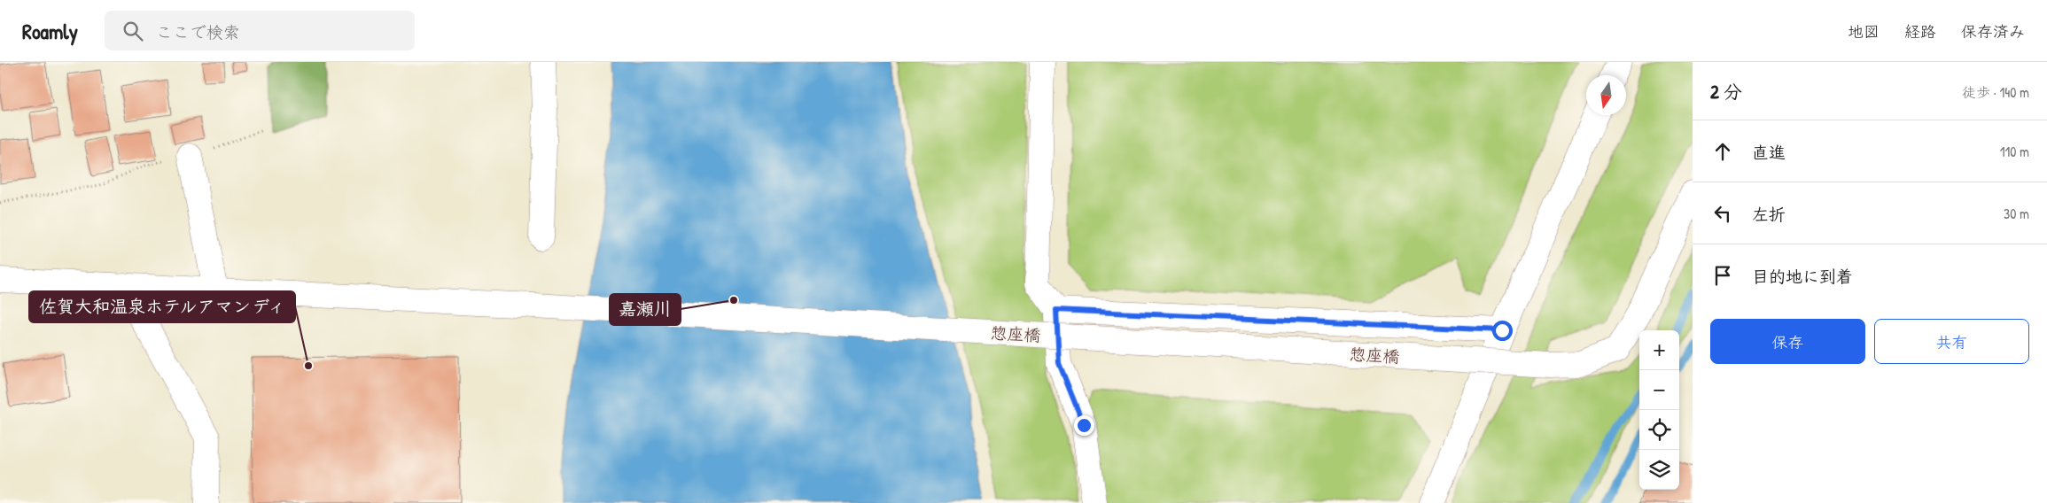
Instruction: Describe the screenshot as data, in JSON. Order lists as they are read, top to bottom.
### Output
{
  "streets": {
    "street": ["惣座橋"]
  },
  "places": ["嘉瀬川", "佐賀大和温泉ホテルアマンディ"],
  "north": "bottom",
  "page": {
    "header": "Roamly",
    "search": "ここで検索",
    "nav": ["地図", "経路", "保存済み"],
    "heading": ["2 分", "徒歩 · 140 m"],
    "list": [
      ["直進", "110 m"],
      ["左折", "30 m"],
      "目的地に到着"
    ],
    "buttons": ["保存", "共有"],
    "map_buttons": ["+", "−"]
  }
}
